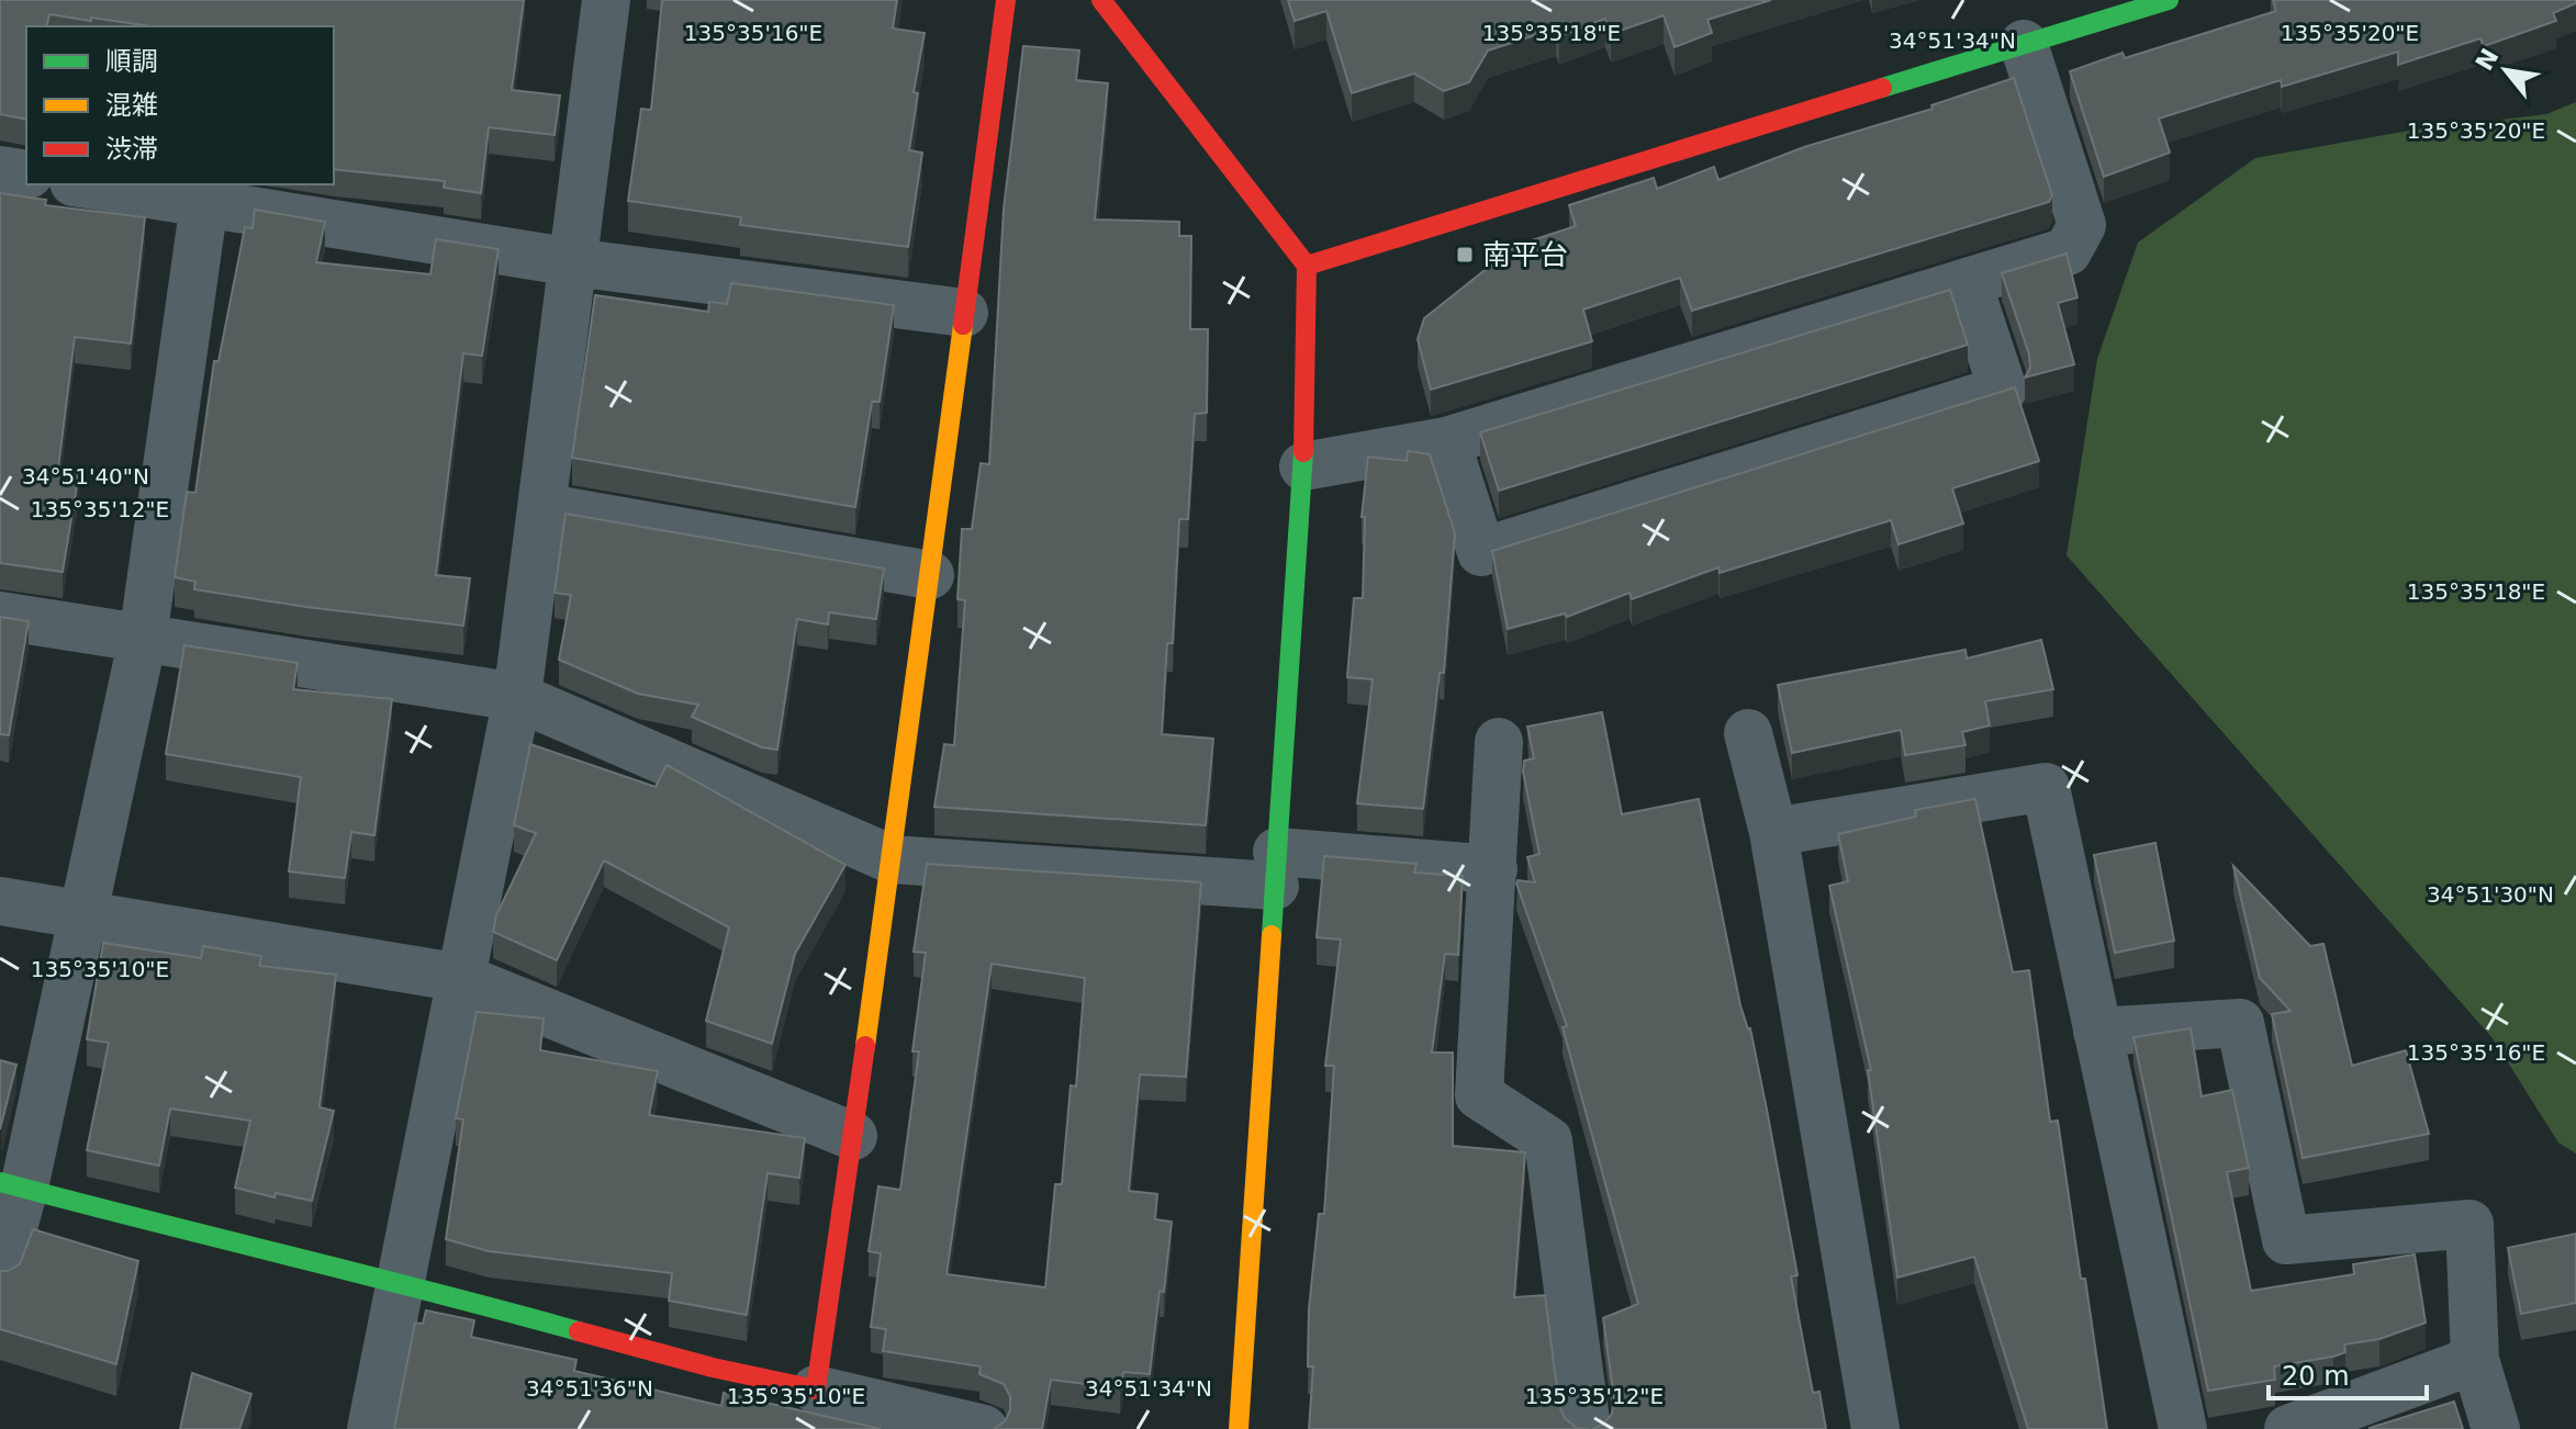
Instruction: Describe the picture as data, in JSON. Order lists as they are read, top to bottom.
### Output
{
  "places": {
    "transit": ["南平台"]
  },
  "legend": ["順調", "混雑", "渋滞"],
  "scale_bar": "20 m",
  "north": "top left",
  "coordinates": [
    "135°35'16\"E",
    "135°35'18\"E",
    "135°35'20\"E",
    "34°51'34\"N",
    "34°51'40\"N",
    "135°35'12\"E",
    "34°51'30\"N",
    "135°35'10\"E",
    "34°51'36\"N"
  ]
}
